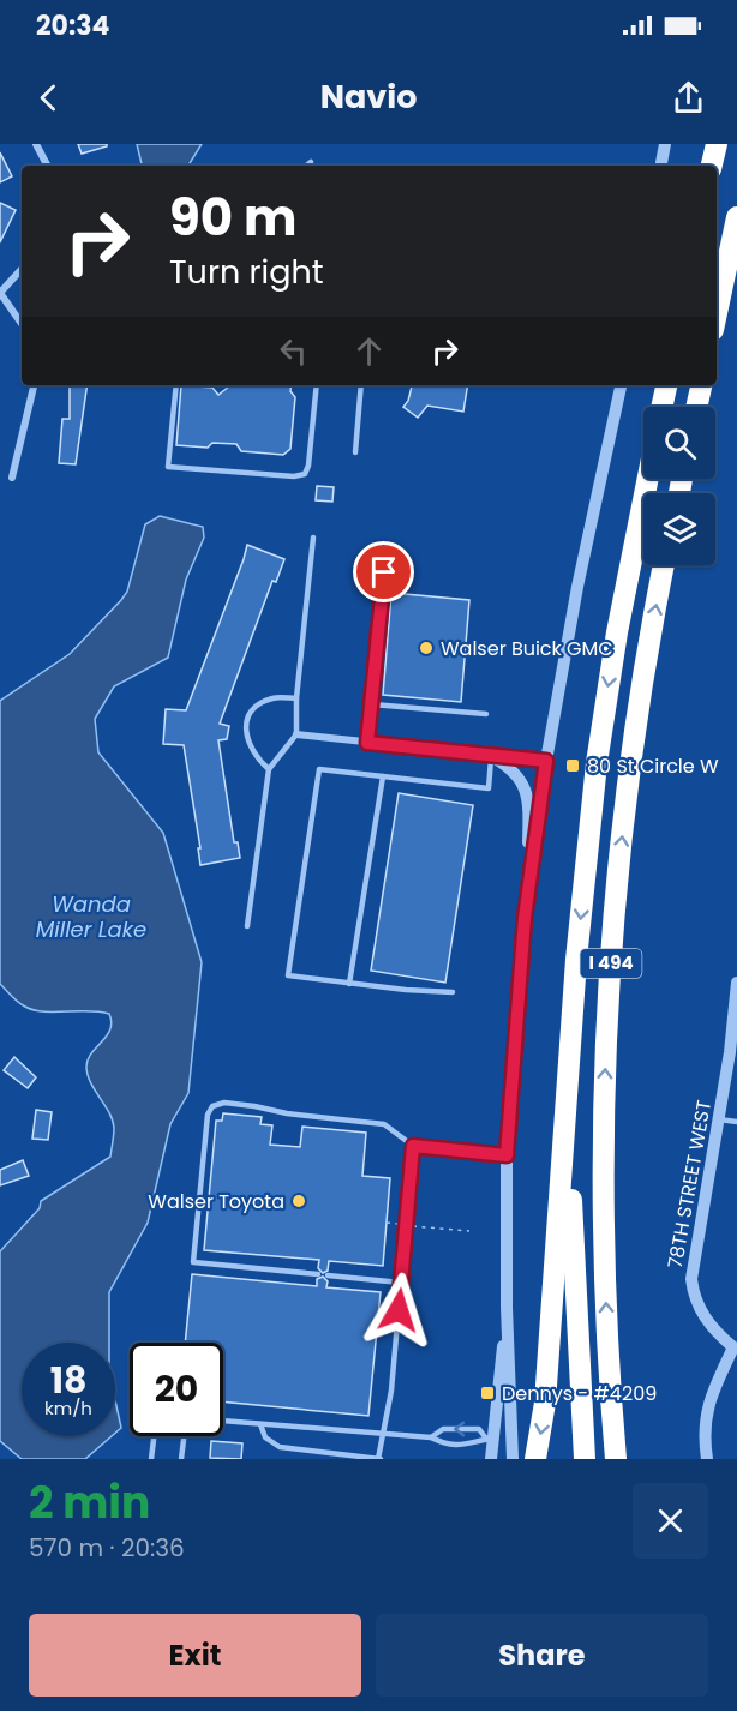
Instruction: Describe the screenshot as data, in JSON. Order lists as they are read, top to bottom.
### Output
{
  "streets": {
    "highway": ["I 494"],
    "street": ["78TH STREET WEST"]
  },
  "water": ["Wanda Miller Lake"],
  "places": {
    "other": ["Walser Buick GMC", "Walser Toyota"],
    "transit": ["80 St Circle W", "Dennys - #4209"]
  },
  "page": {
    "status": "20:34",
    "header": "Navio",
    "turn": ["90 m", "Turn right"],
    "speed": "18 km/h",
    "limit": "20",
    "heading": ["2 min", "570 m · 20:36"],
    "buttons": ["Exit", "Share"]
  }
}
